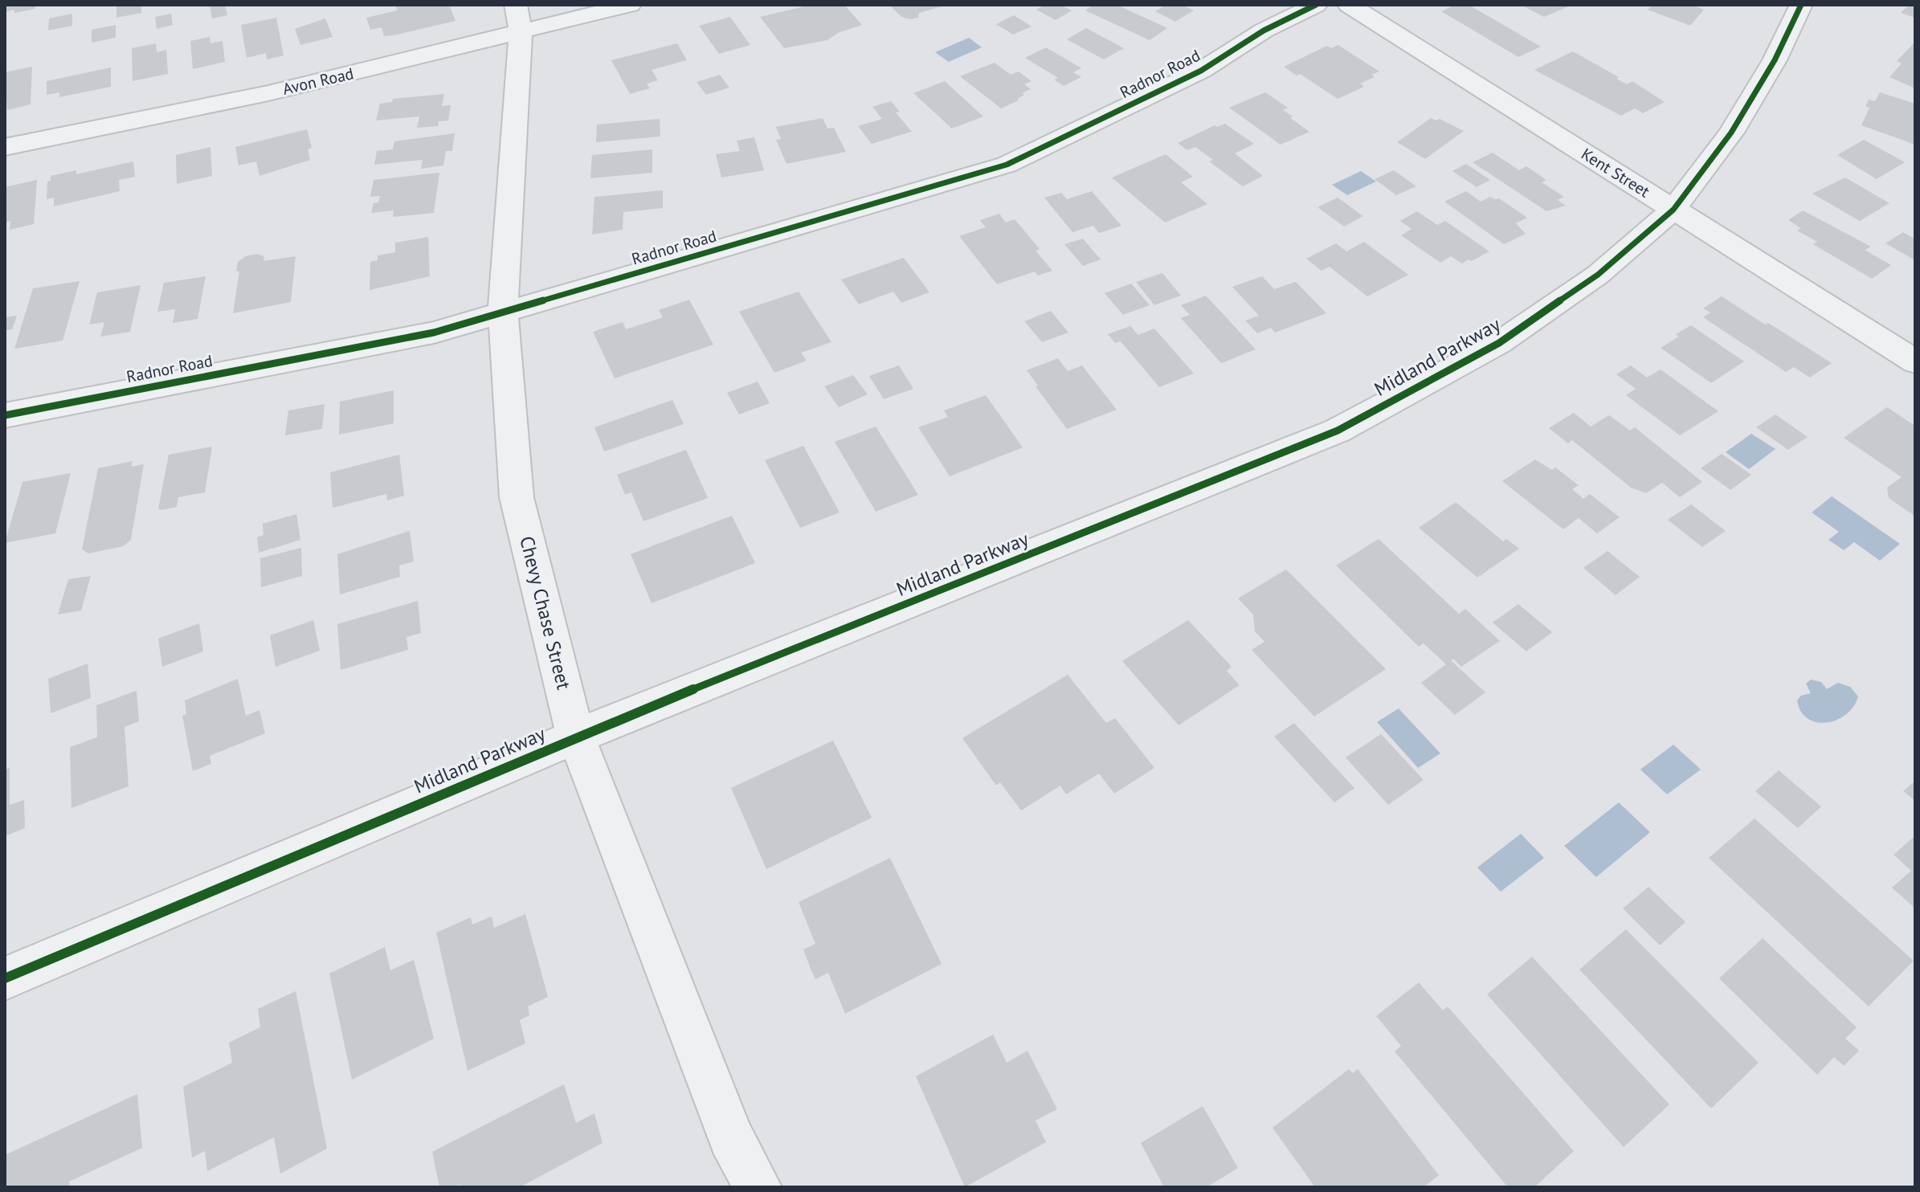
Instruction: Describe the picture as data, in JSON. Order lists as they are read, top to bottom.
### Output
{
  "streets": {
    "street": [
      "Radnor Road",
      "Avon Road",
      "Kent Street",
      "Midland Parkway",
      "Chevy Chase Street"
    ]
  },
  "crossings": [
    ["Radnor Road", "Chevy Chase Street"],
    ["Avon Road", "Chevy Chase Street"],
    ["Kent Street", "Midland Parkway"],
    ["Midland Parkway", "Chevy Chase Street"]
  ]
}
